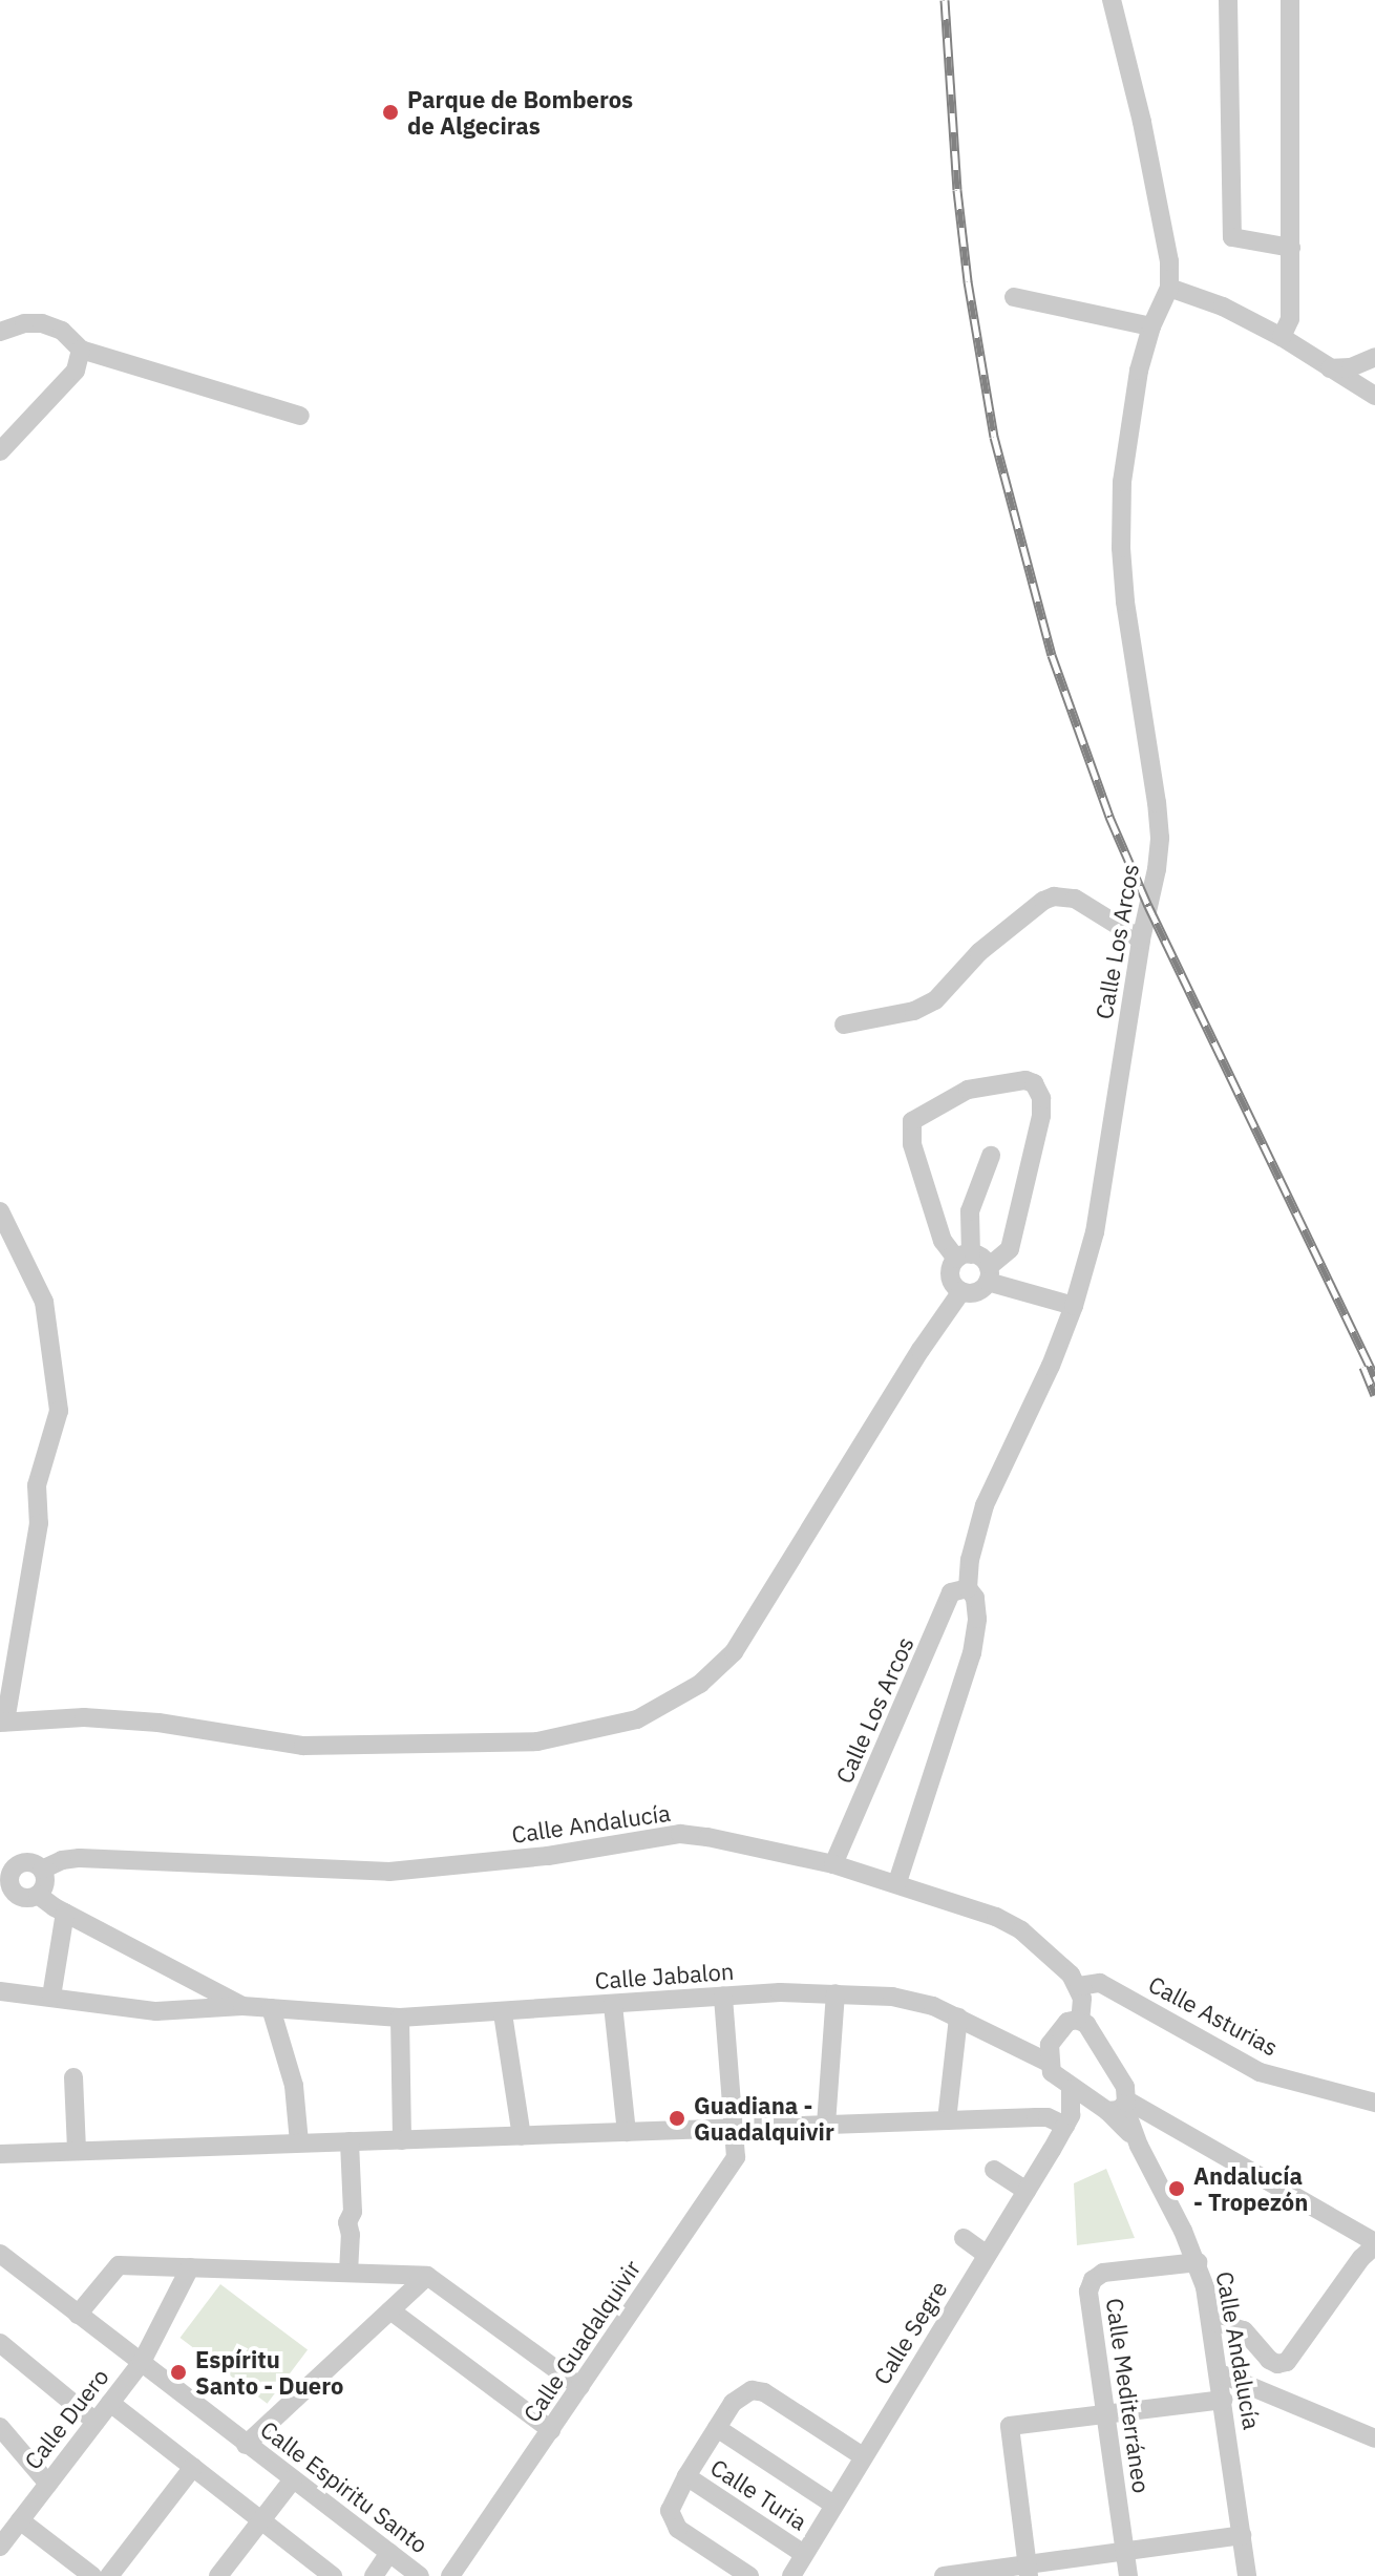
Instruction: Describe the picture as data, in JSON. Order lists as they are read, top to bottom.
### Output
{
  "streets": {
    "street": [
      "Calle Los Arcos",
      "Calle Andalucía",
      "Calle Jabalon",
      "Calle Asturias",
      "Calle Segre",
      "Calle Guadalquivir",
      "Calle Mediterráneo",
      "Calle Duero",
      "Calle Espiritu Santo",
      "Calle Turia"
    ]
  },
  "crossings": [
    ["Calle Los Arcos", "Calle Andalucía"],
    ["Calle Andalucía", "Calle Asturias"],
    ["Calle Andalucía", "Calle Mediterráneo"],
    ["Calle Jabalon", "Calle Guadalquivir"],
    ["Calle Segre", "Calle Turia"],
    ["Calle Duero", "Calle Espiritu Santo"]
  ],
  "places": [
    "Parque de Bomberos de Algeciras",
    "Guadiana - Guadalquivir",
    "Andalucía - Tropezón",
    "Espíritu Santo - Duero"
  ]
}
